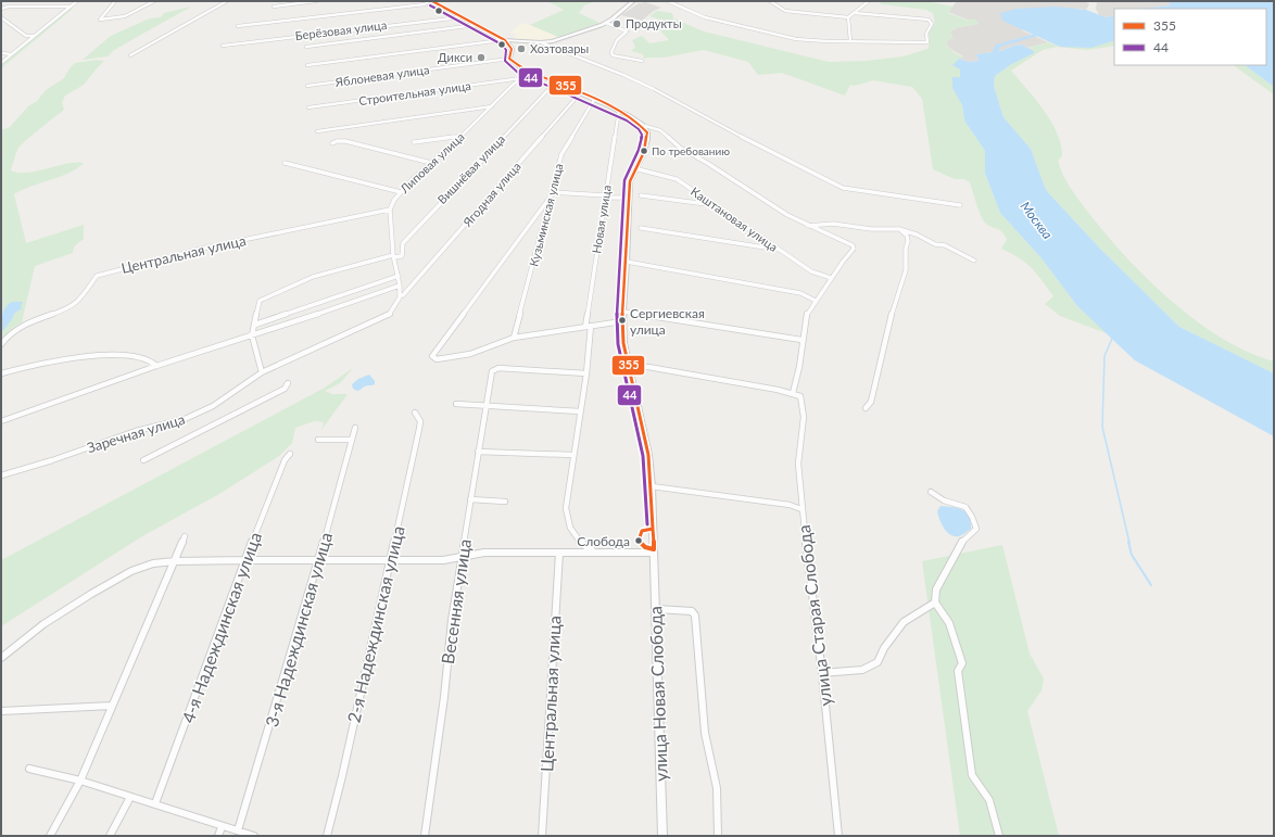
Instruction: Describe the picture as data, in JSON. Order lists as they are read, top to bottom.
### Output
{
  "streets": {
    "street": [
      "Берёзовая улица",
      "Яблоневая улица",
      "Строительная улица",
      "Липовая улица",
      "Вишнёвая улица",
      "Ягодная улица",
      "Кузьминская улица",
      "Новая улица",
      "Каштановая улица",
      "Центральная улица",
      "Заречная улица",
      "Весенняя улица",
      "улица Старая Слобода",
      "2-я Надеждинская улица",
      "4-я Надеждинская улица",
      "3-я Надеждинская улица",
      "улица Новая Слобода"
    ]
  },
  "crossings": [
    ["Строительная улица", "Липовая улица"],
    ["Липовая улица", "Центральная улица"],
    ["Новая улица", "Весенняя улица"]
  ],
  "water": ["Москва"],
  "places": [
    "Продукты",
    "Хозтовары",
    "Дикси",
    "По требованию",
    "Сергиевская улица",
    "Слобода"
  ],
  "lines": ["transit line 355", "transit line 44"],
  "legend": ["355", "44"]
}
